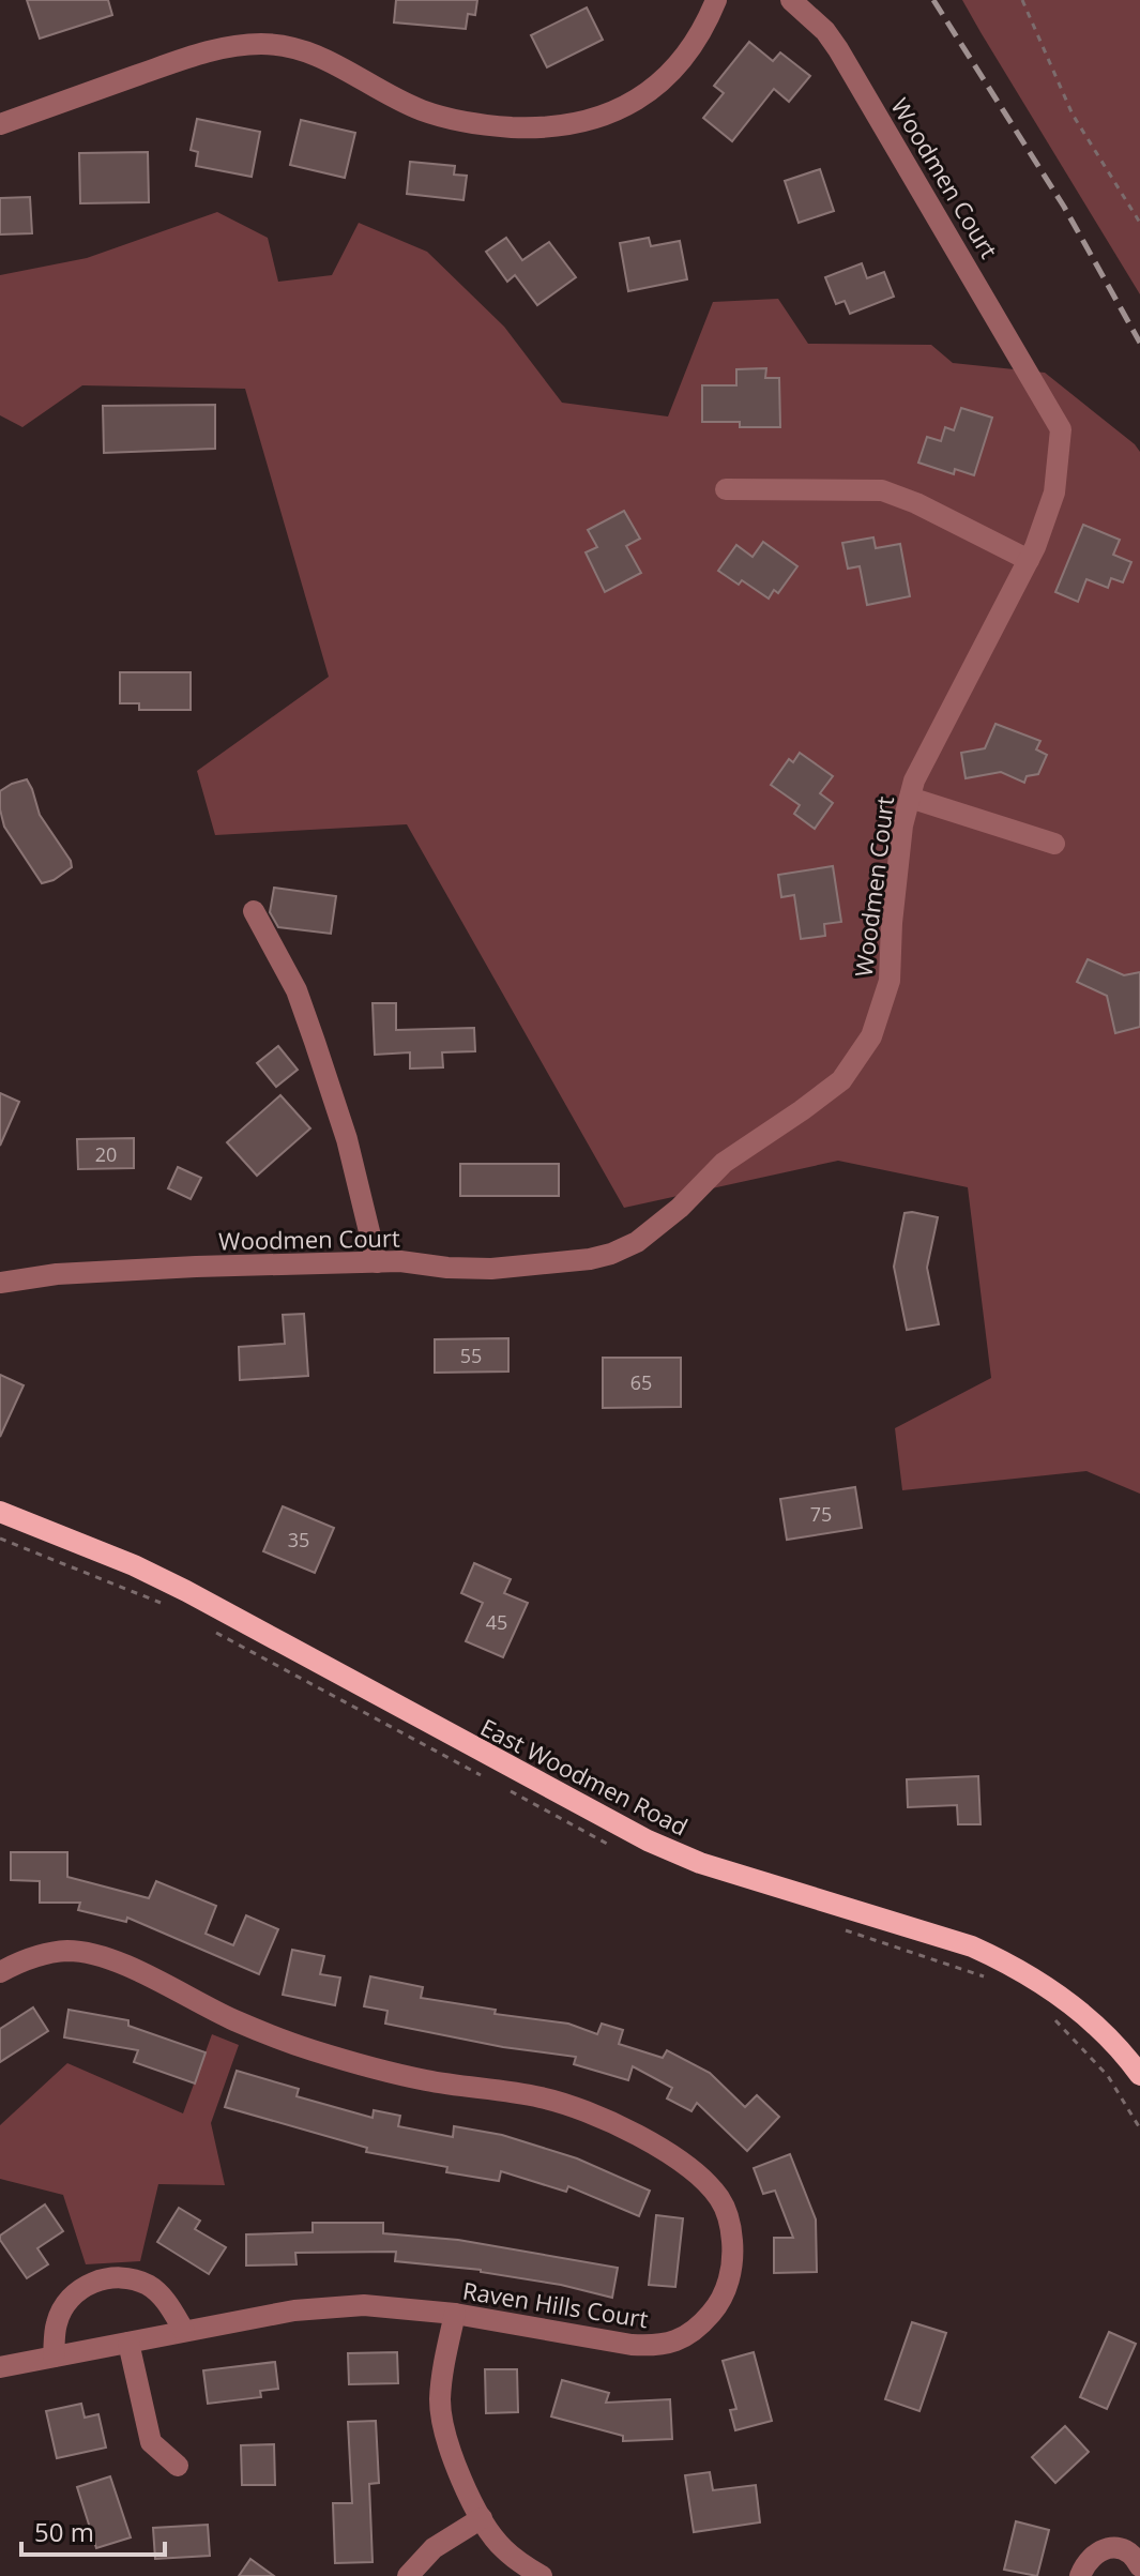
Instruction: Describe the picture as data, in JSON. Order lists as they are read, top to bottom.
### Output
{
  "streets": {
    "main road": ["East Woodmen Road"],
    "street": ["Woodmen Court", "Raven Hills Court"]
  },
  "house_numbers": [
    "20",
    "55",
    "65",
    "75",
    "35",
    "45"
  ],
  "scale_bar": "50 m"
}
